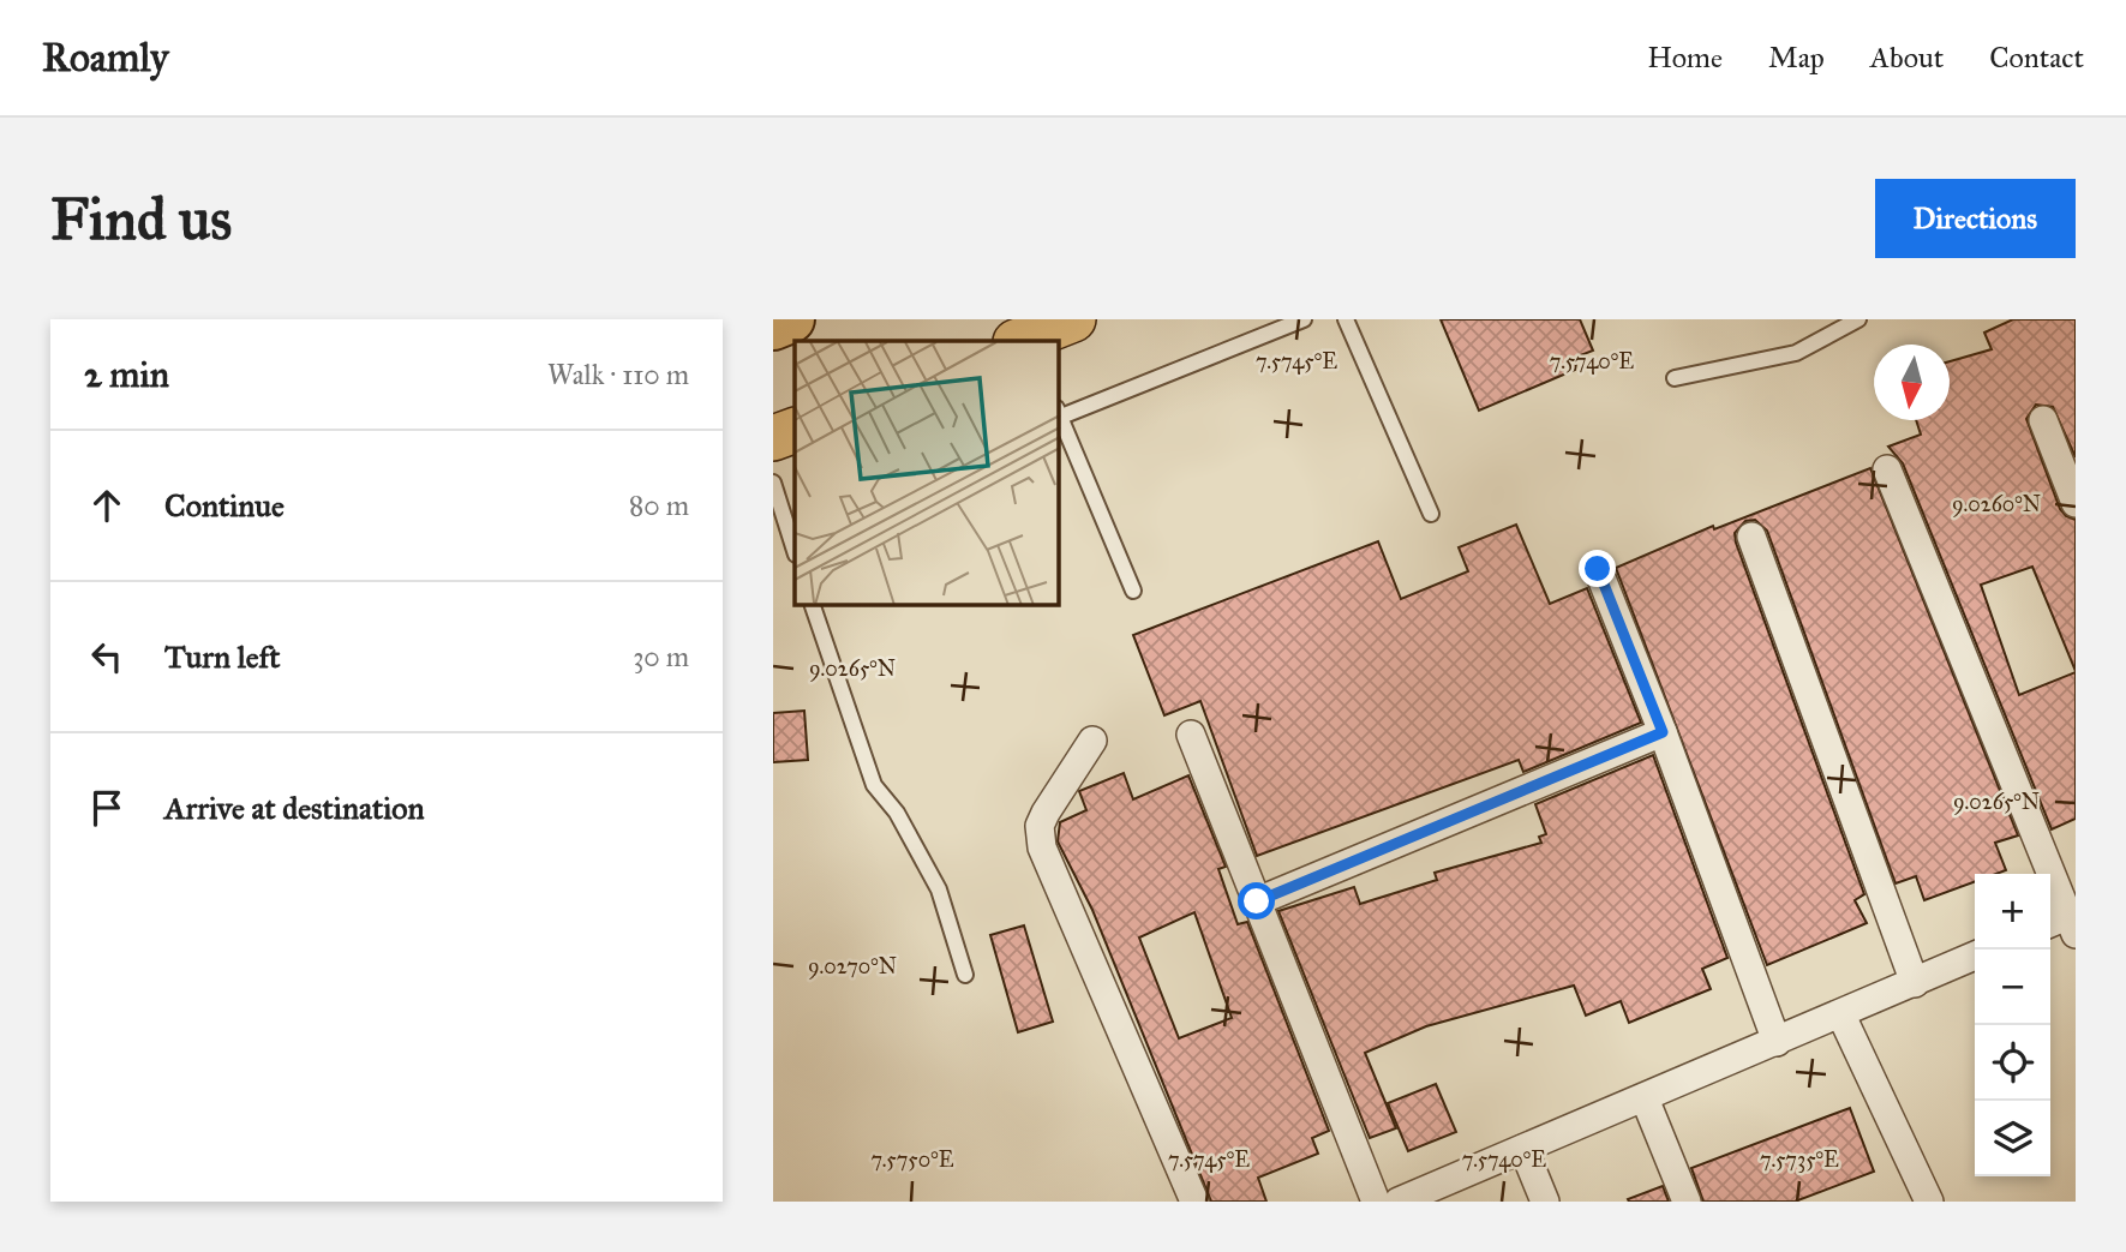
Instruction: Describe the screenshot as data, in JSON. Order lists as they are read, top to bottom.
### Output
{
  "north": "bottom",
  "page": {
    "header": "Roamly",
    "nav": [
      "Home",
      "Map",
      "About",
      "Contact"
    ],
    "buttons": "Directions",
    "title": "Find us",
    "heading": ["2 min", "Walk · 110 m"],
    "list": [
      ["Continue", "80 m"],
      ["Turn left", "30 m"],
      "Arrive at destination"
    ],
    "map_buttons": ["+", "−"]
  },
  "coordinates": [
    "7.5745°E",
    "7.5740°E",
    "9.0260°N",
    "9.0265°N",
    "9.0270°N",
    "7.5750°E",
    "7.5735°E"
  ]
}
